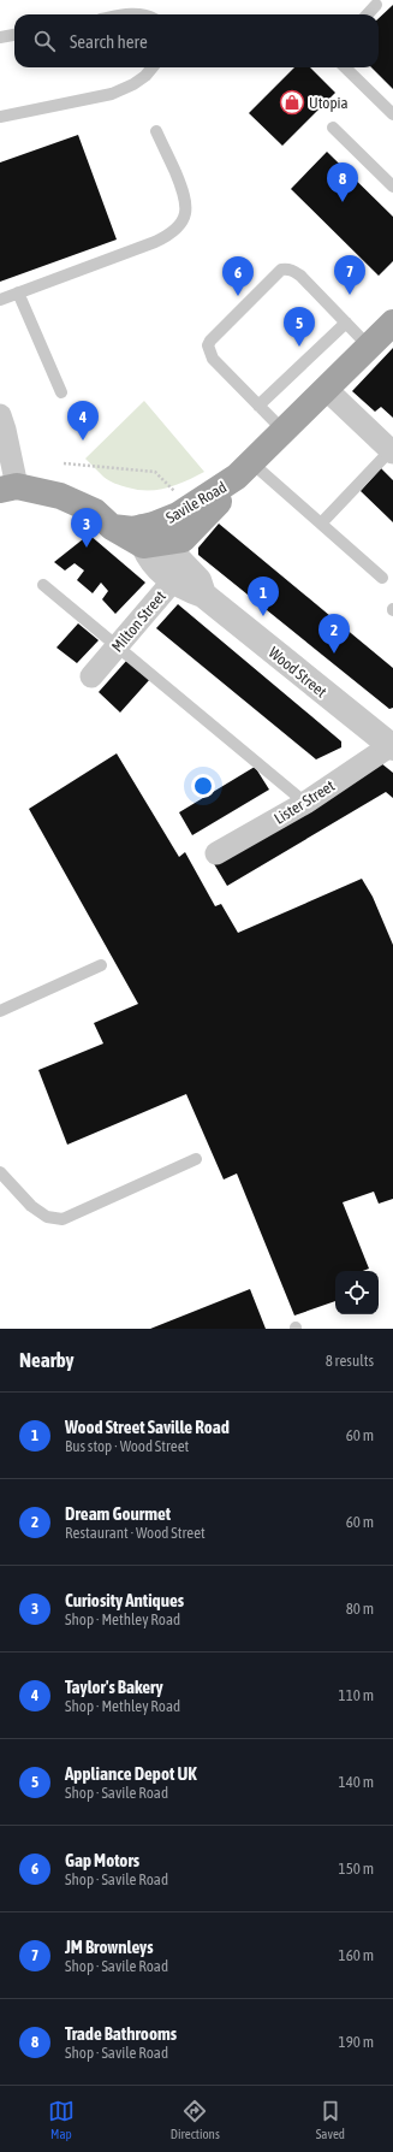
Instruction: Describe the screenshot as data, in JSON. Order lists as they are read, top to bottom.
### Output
{
  "streets": {
    "main road": ["Savile Road"],
    "street": ["Milton Street", "Wood Street", "Lister Street"]
  },
  "crossings": [
    ["Savile Road", "Wood Street"],
    ["Milton Street", "Wood Street"],
    ["Wood Street", "Lister Street"]
  ],
  "places": {
    "shop": ["Utopia"]
  },
  "page": {
    "search": "Search here",
    "pins": [
      "8",
      "7",
      "6",
      "5",
      "4",
      "3",
      "1",
      "2"
    ],
    "heading": ["Nearby", "8 results"],
    "list": [
      {
        "mark": "1",
        "name": "Wood Street Saville Road",
        "note": "Bus stop · Wood Street",
        "value": "60 m"
      },
      {
        "mark": "2",
        "name": "Dream Gourmet",
        "note": "Restaurant · Wood Street",
        "value": "60 m"
      },
      {
        "mark": "3",
        "name": "Curiosity Antiques",
        "note": "Shop · Methley Road",
        "value": "80 m"
      },
      {
        "mark": "4",
        "name": "Taylor's Bakery",
        "note": "Shop · Methley Road",
        "value": "110 m"
      },
      {
        "mark": "5",
        "name": "Appliance Depot UK",
        "note": "Shop · Savile Road",
        "value": "140 m"
      },
      {
        "mark": "6",
        "name": "Gap Motors",
        "note": "Shop · Savile Road",
        "value": "150 m"
      },
      {
        "mark": "7",
        "name": "JM Brownleys",
        "note": "Shop · Savile Road",
        "value": "160 m"
      },
      {
        "mark": "8",
        "name": "Trade Bathrooms",
        "note": "Shop · Savile Road",
        "value": "190 m"
      }
    ],
    "nav": ["Map", "Directions", "Saved"]
  }
}
